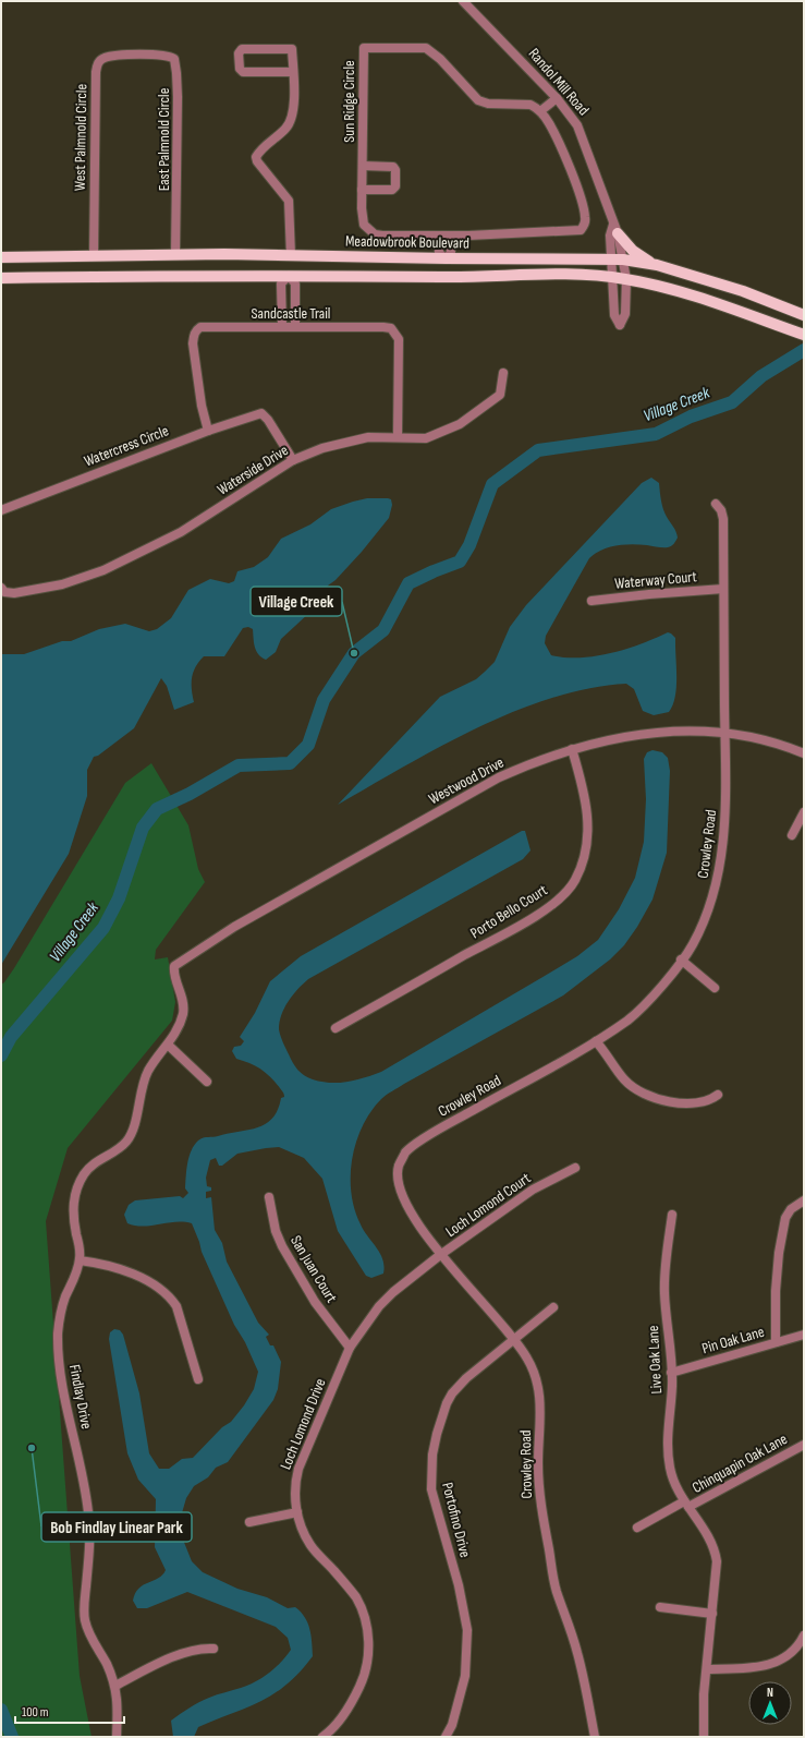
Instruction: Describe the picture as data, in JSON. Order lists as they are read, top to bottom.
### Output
{
  "streets": {
    "main road": ["Meadowbrook Boulevard"],
    "street": [
      "Randol Mill Road",
      "Sun Ridge Circle",
      "West Palmnold Circle",
      "East Palmnold Circle",
      "Sandcastle Trail",
      "Watercress Circle",
      "Waterside Drive",
      "Waterway Court",
      "Westwood Drive",
      "Crowley Road",
      "Porto Bello Court",
      "Loch Lomond Court",
      "San Juan Court",
      "Pin Oak Lane",
      "Live Oak Lane",
      "Findlay Drive",
      "Loch Lomond Drive",
      "Chinquapin Oak Lane",
      "Portofino Drive"
    ]
  },
  "crossings": [
    ["Randol Mill Road", "Meadowbrook Boulevard"],
    ["West Palmnold Circle", "East Palmnold Circle"],
    ["West Palmnold Circle", "Meadowbrook Boulevard"],
    ["East Palmnold Circle", "Meadowbrook Boulevard"],
    ["Sandcastle Trail", "Watercress Circle"],
    ["Sandcastle Trail", "Waterside Drive"],
    ["Watercress Circle", "Waterside Drive"],
    ["Waterway Court", "Crowley Road"],
    ["Westwood Drive", "Crowley Road"],
    ["Westwood Drive", "Porto Bello Court"],
    ["Westwood Drive", "Findlay Drive"],
    ["Crowley Road", "Loch Lomond Court"],
    ["Crowley Road", "Loch Lomond Drive"],
    ["Crowley Road", "Portofino Drive"],
    ["Loch Lomond Court", "Loch Lomond Drive"],
    ["San Juan Court", "Loch Lomond Drive"],
    ["Pin Oak Lane", "Live Oak Lane"],
    ["Live Oak Lane", "Chinquapin Oak Lane"]
  ],
  "water": ["Village Creek"],
  "places": ["Village Creek", "Bob Findlay Linear Park"],
  "scale_bar": "100 m",
  "north": "top"
}
